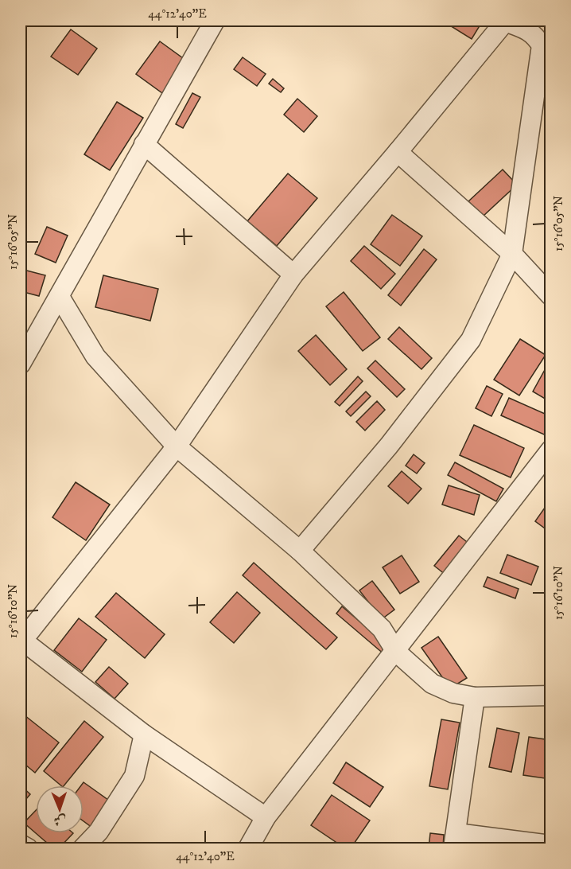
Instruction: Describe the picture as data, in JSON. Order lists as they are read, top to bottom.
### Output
{
  "north": "bottom",
  "coordinates": ["44°12'40\"E", "15°16'05\"N", "15°16'10\"N"]
}
